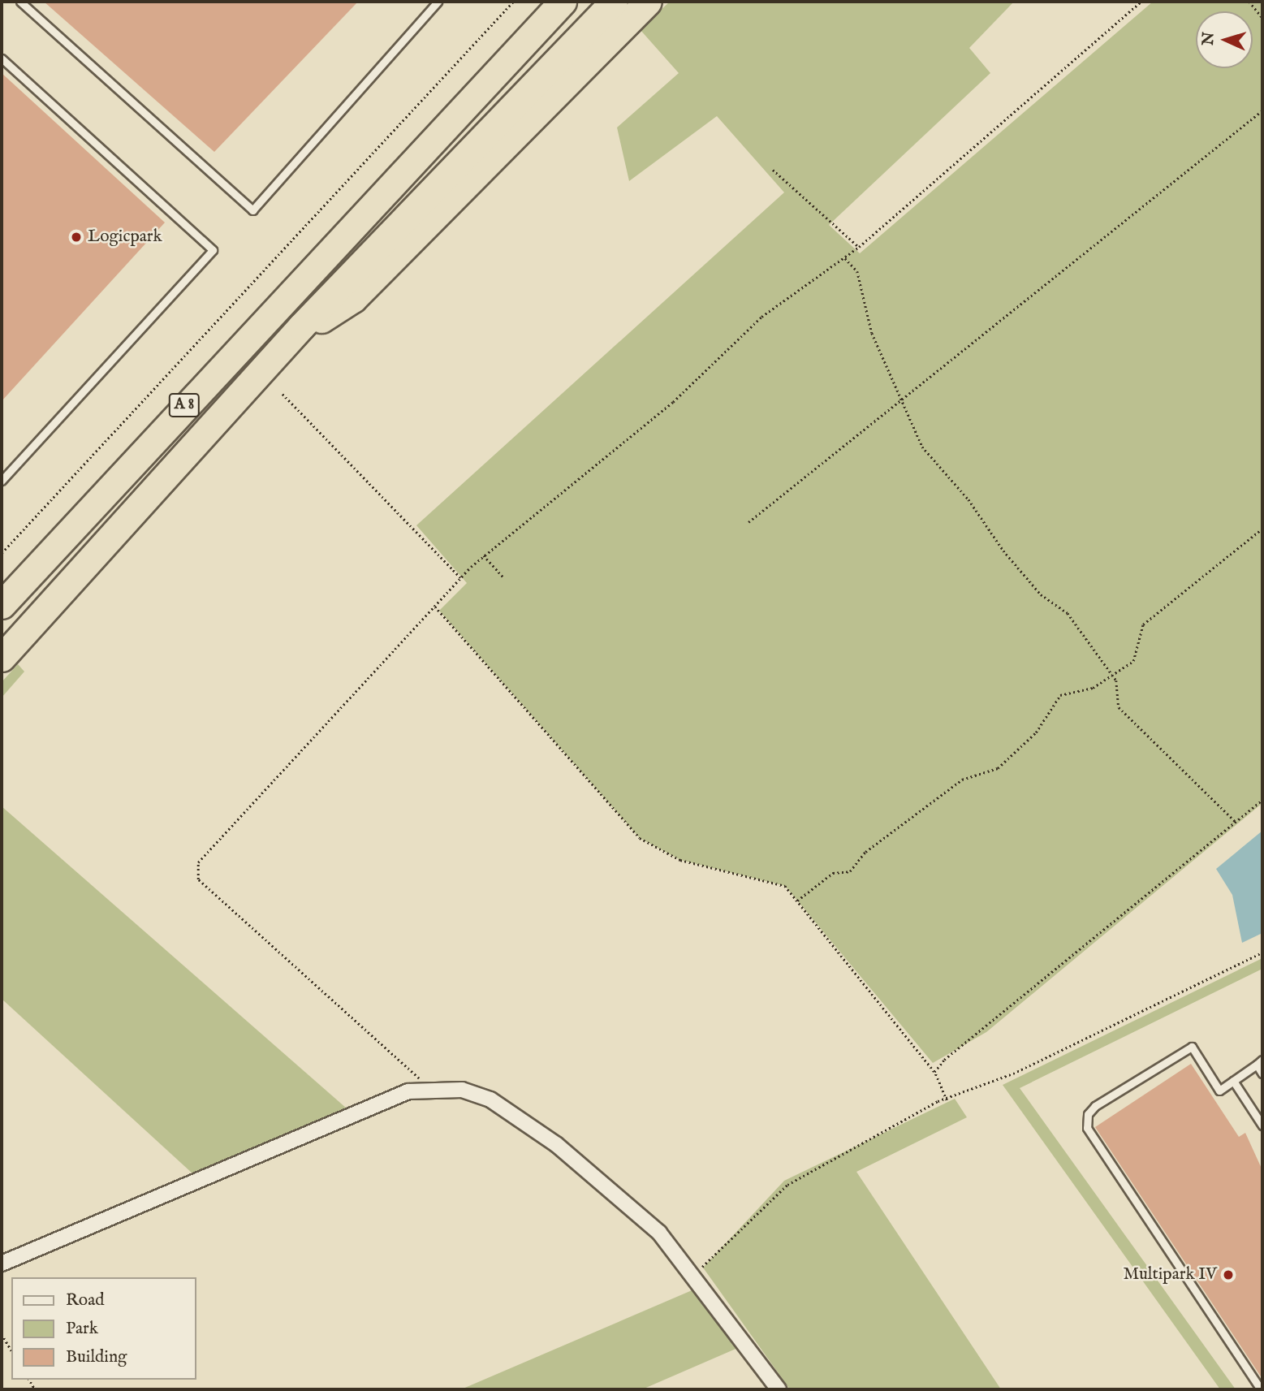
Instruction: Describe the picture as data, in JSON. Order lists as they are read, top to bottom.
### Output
{
  "streets": {
    "highway": ["A 8"]
  },
  "places": ["Logicpark", "Multipark IV"],
  "legend": ["Road", "Park", "Building"],
  "north": "left"
}
